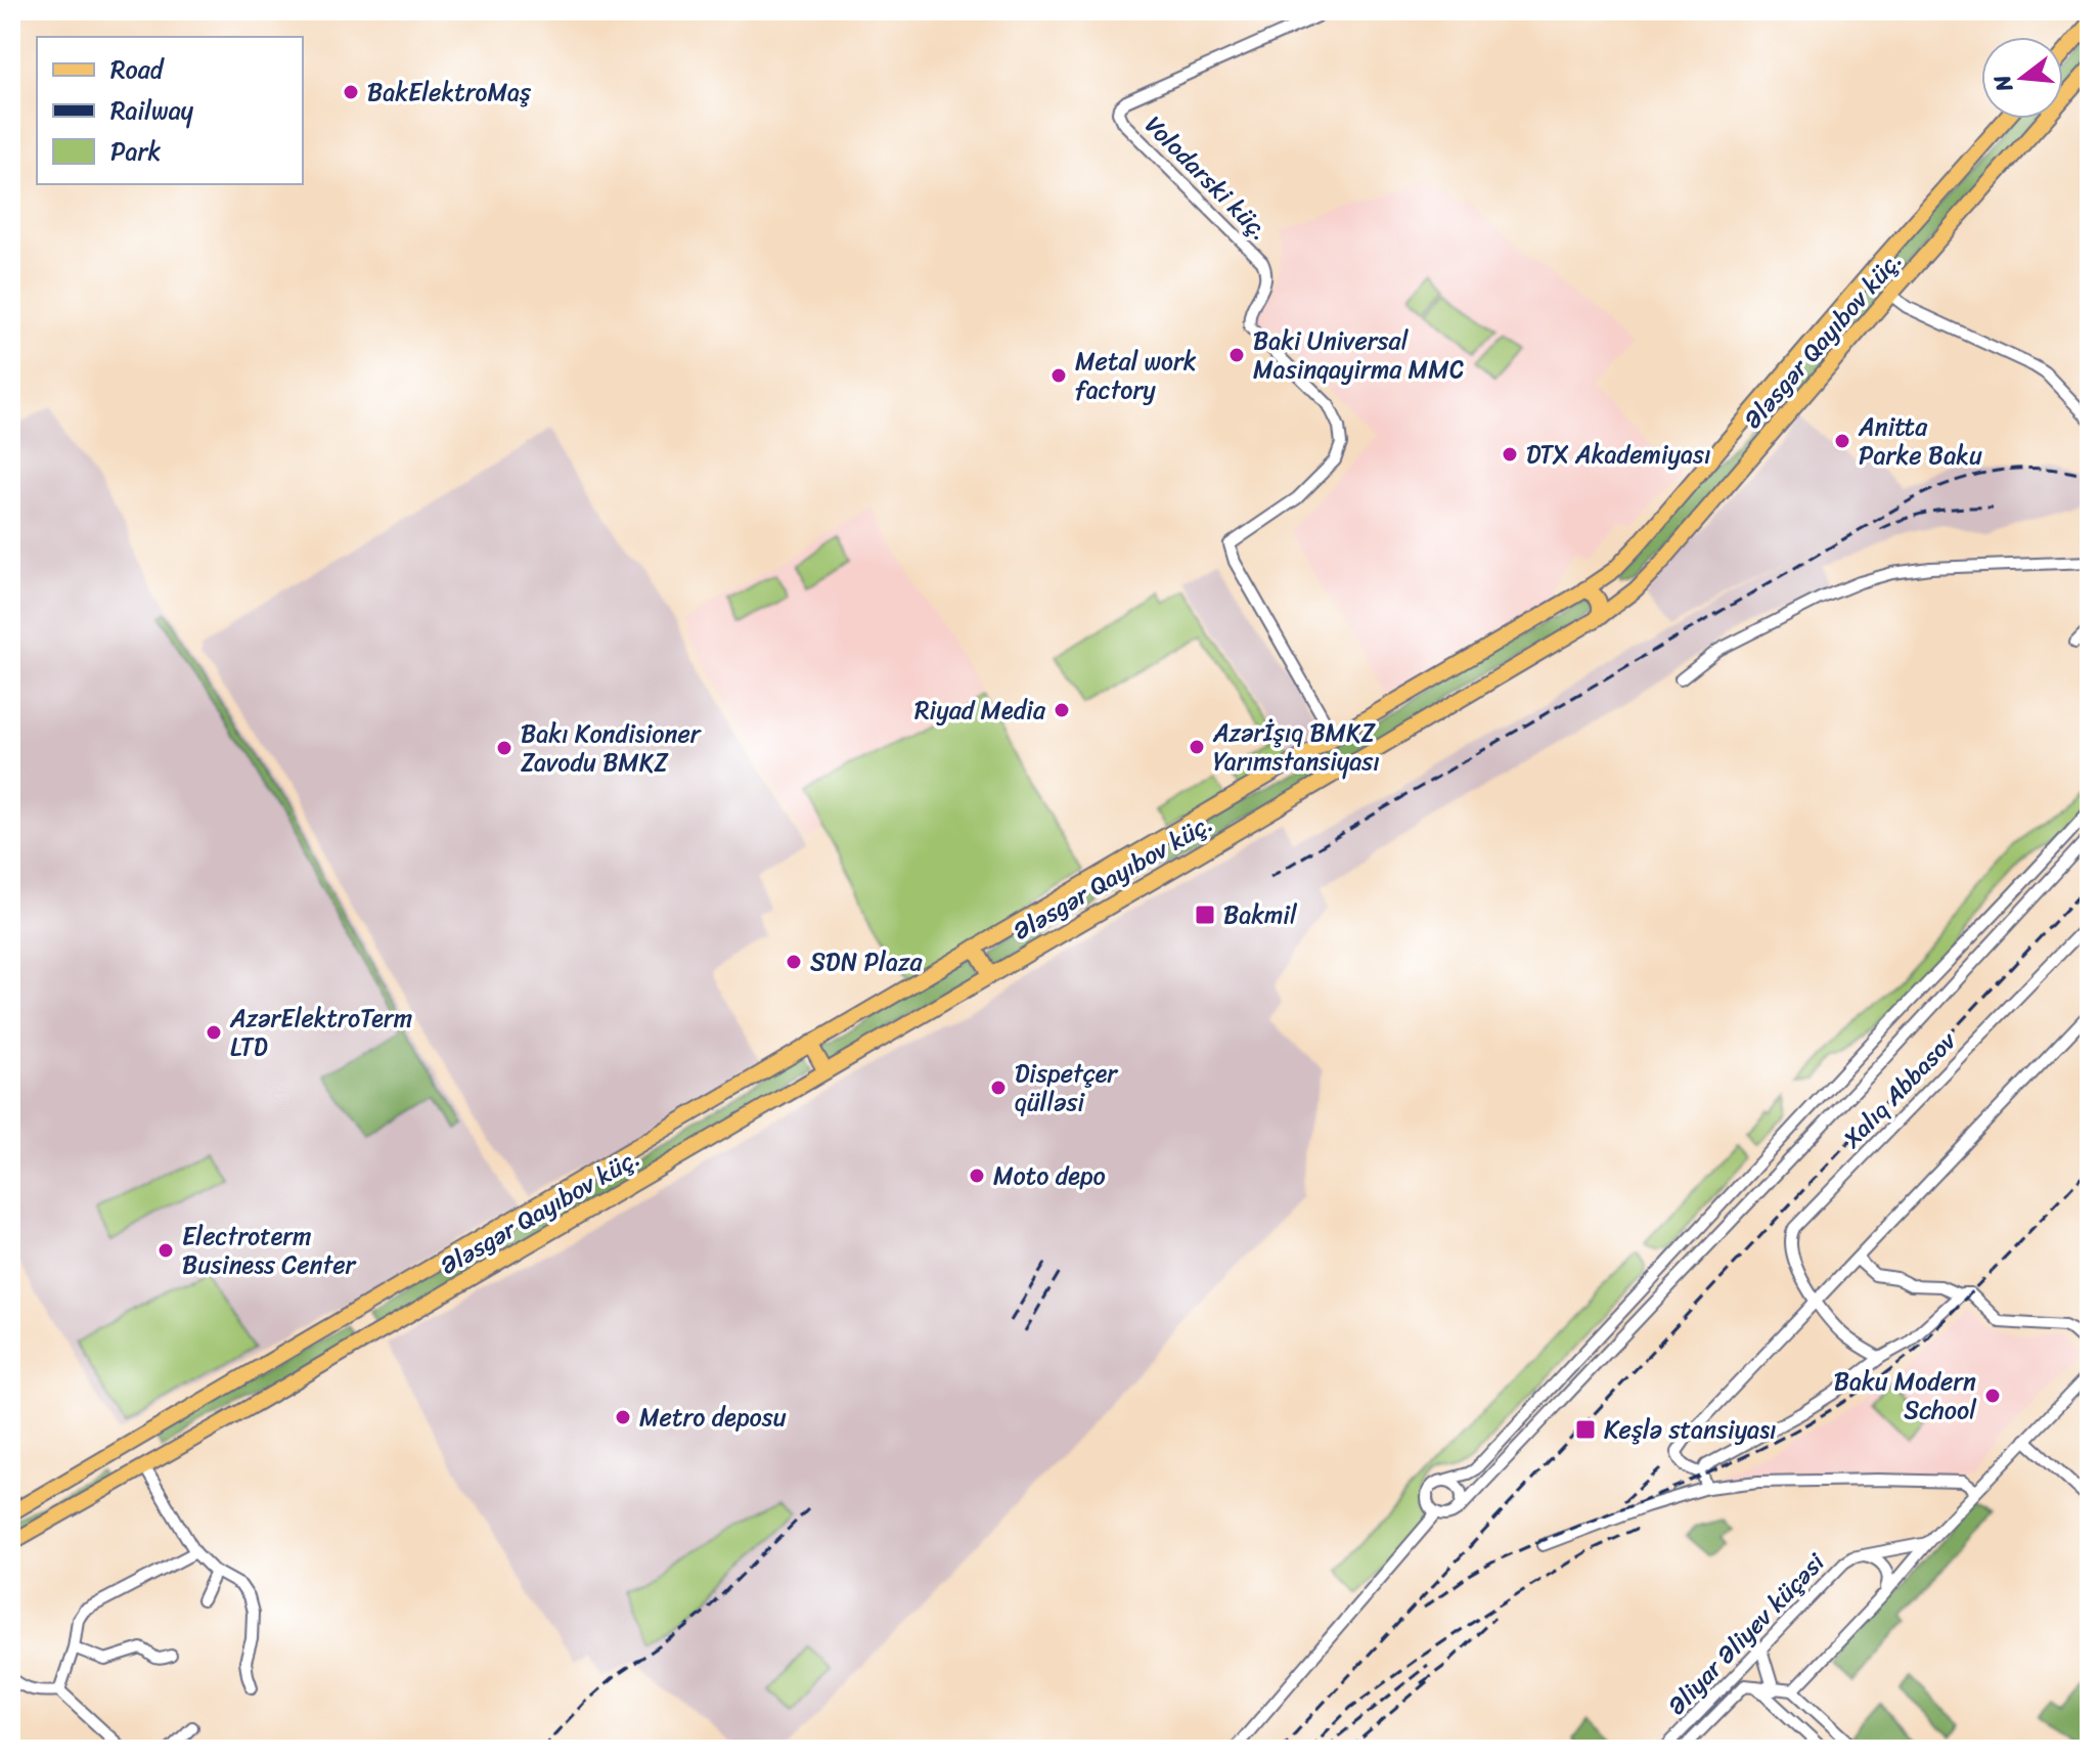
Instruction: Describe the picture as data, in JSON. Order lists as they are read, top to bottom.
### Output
{
  "streets": {
    "main road": ["Ələsgər Qayıbov küç."],
    "street": ["Volodarski küç.", "Xalıq Abbasov", "Əliyar Əliyev küçəsi"]
  },
  "crossings": [
    ["Volodarski küç.", "Ələsgər Qayıbov küç."]
  ],
  "places": {
    "other": [
      "BakElektroMaş",
      "Baki Universal Masinqayirma MMC",
      "Metal work factory",
      "Anitta Parke Baku",
      "DTX Akademiyası",
      "Riyad Media",
      "Azərİşıq BMKZ Yarımstansiyası",
      "Bakı Kondisioner Zavodu BMKZ",
      "SDN Plaza",
      "AzərElektroTerm LTD",
      "Dispetçer qülləsi",
      "Moto depo",
      "Electroterm Business Center",
      "Baku Modern School",
      "Metro deposu"
    ],
    "transit": ["Bakmil", "Keşlə stansiyası"]
  },
  "legend": ["Road", "Railway", "Park"],
  "north": "left"
}
